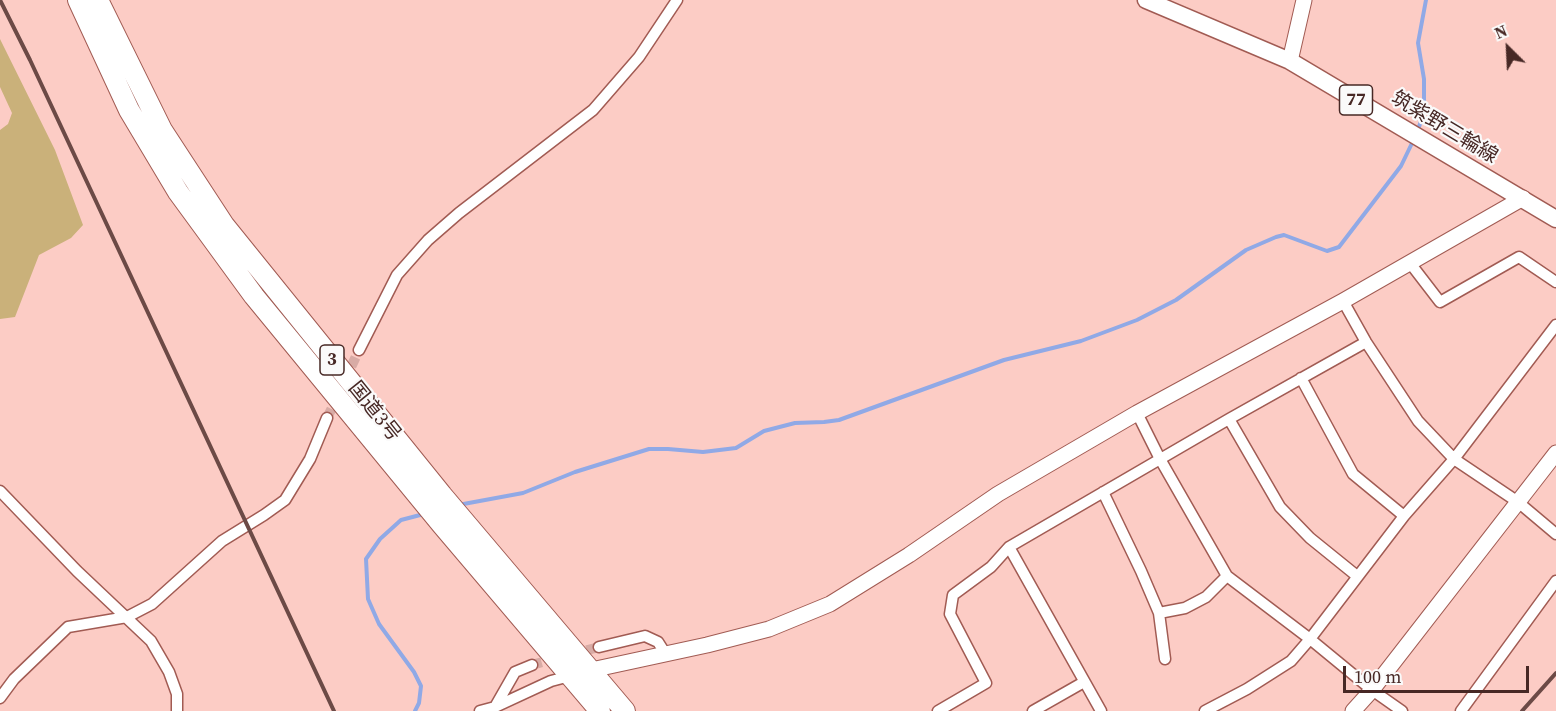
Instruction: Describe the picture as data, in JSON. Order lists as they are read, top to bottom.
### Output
{
  "streets": {
    "highway": ["3", "国道3号"],
    "main road": ["77", "筑紫野三輪線"]
  },
  "scale_bar": "100 m",
  "north": "top left"
}
